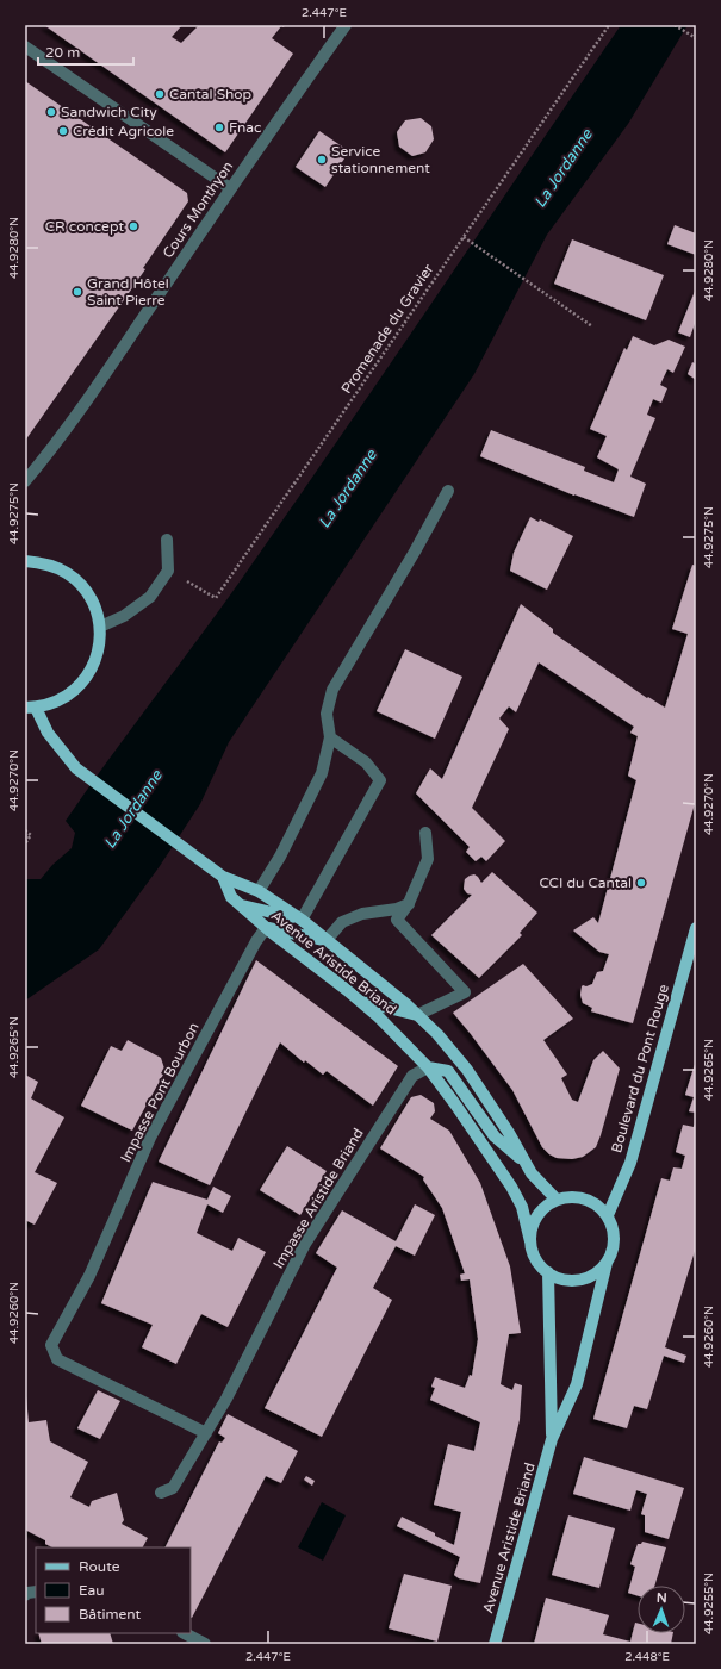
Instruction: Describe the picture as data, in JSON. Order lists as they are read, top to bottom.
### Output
{
  "streets": {
    "main road": ["Avenue Aristide Briand", "Boulevard du Pont Rouge"],
    "street": ["Cours Monthyon", "Impasse Pont Bourbon", "Impasse Aristide Briand"],
    "path": ["Promenade du Gravier"]
  },
  "crossings": [
    ["Avenue Aristide Briand", "Boulevard du Pont Rouge"],
    ["Avenue Aristide Briand", "Impasse Pont Bourbon"],
    ["Avenue Aristide Briand", "Impasse Aristide Briand"],
    ["Impasse Pont Bourbon", "Impasse Aristide Briand"]
  ],
  "water": ["La Jordanne"],
  "places": [
    "Cantal Shop",
    "Sandwich City",
    "Fnac",
    "Crédit Agricole",
    "Service stationnement",
    "CR concept",
    "Grand Hôtel Saint Pierre",
    "CCI du Cantal"
  ],
  "legend": ["Route", "Eau", "Bâtiment"],
  "scale_bar": "20 m",
  "north": "top",
  "coordinates": [
    "2.447°E",
    "44.9280°N",
    "44.9275°N",
    "44.9270°N",
    "44.9265°N",
    "44.9260°N",
    "44.9255°N",
    "2.448°E"
  ]
}
